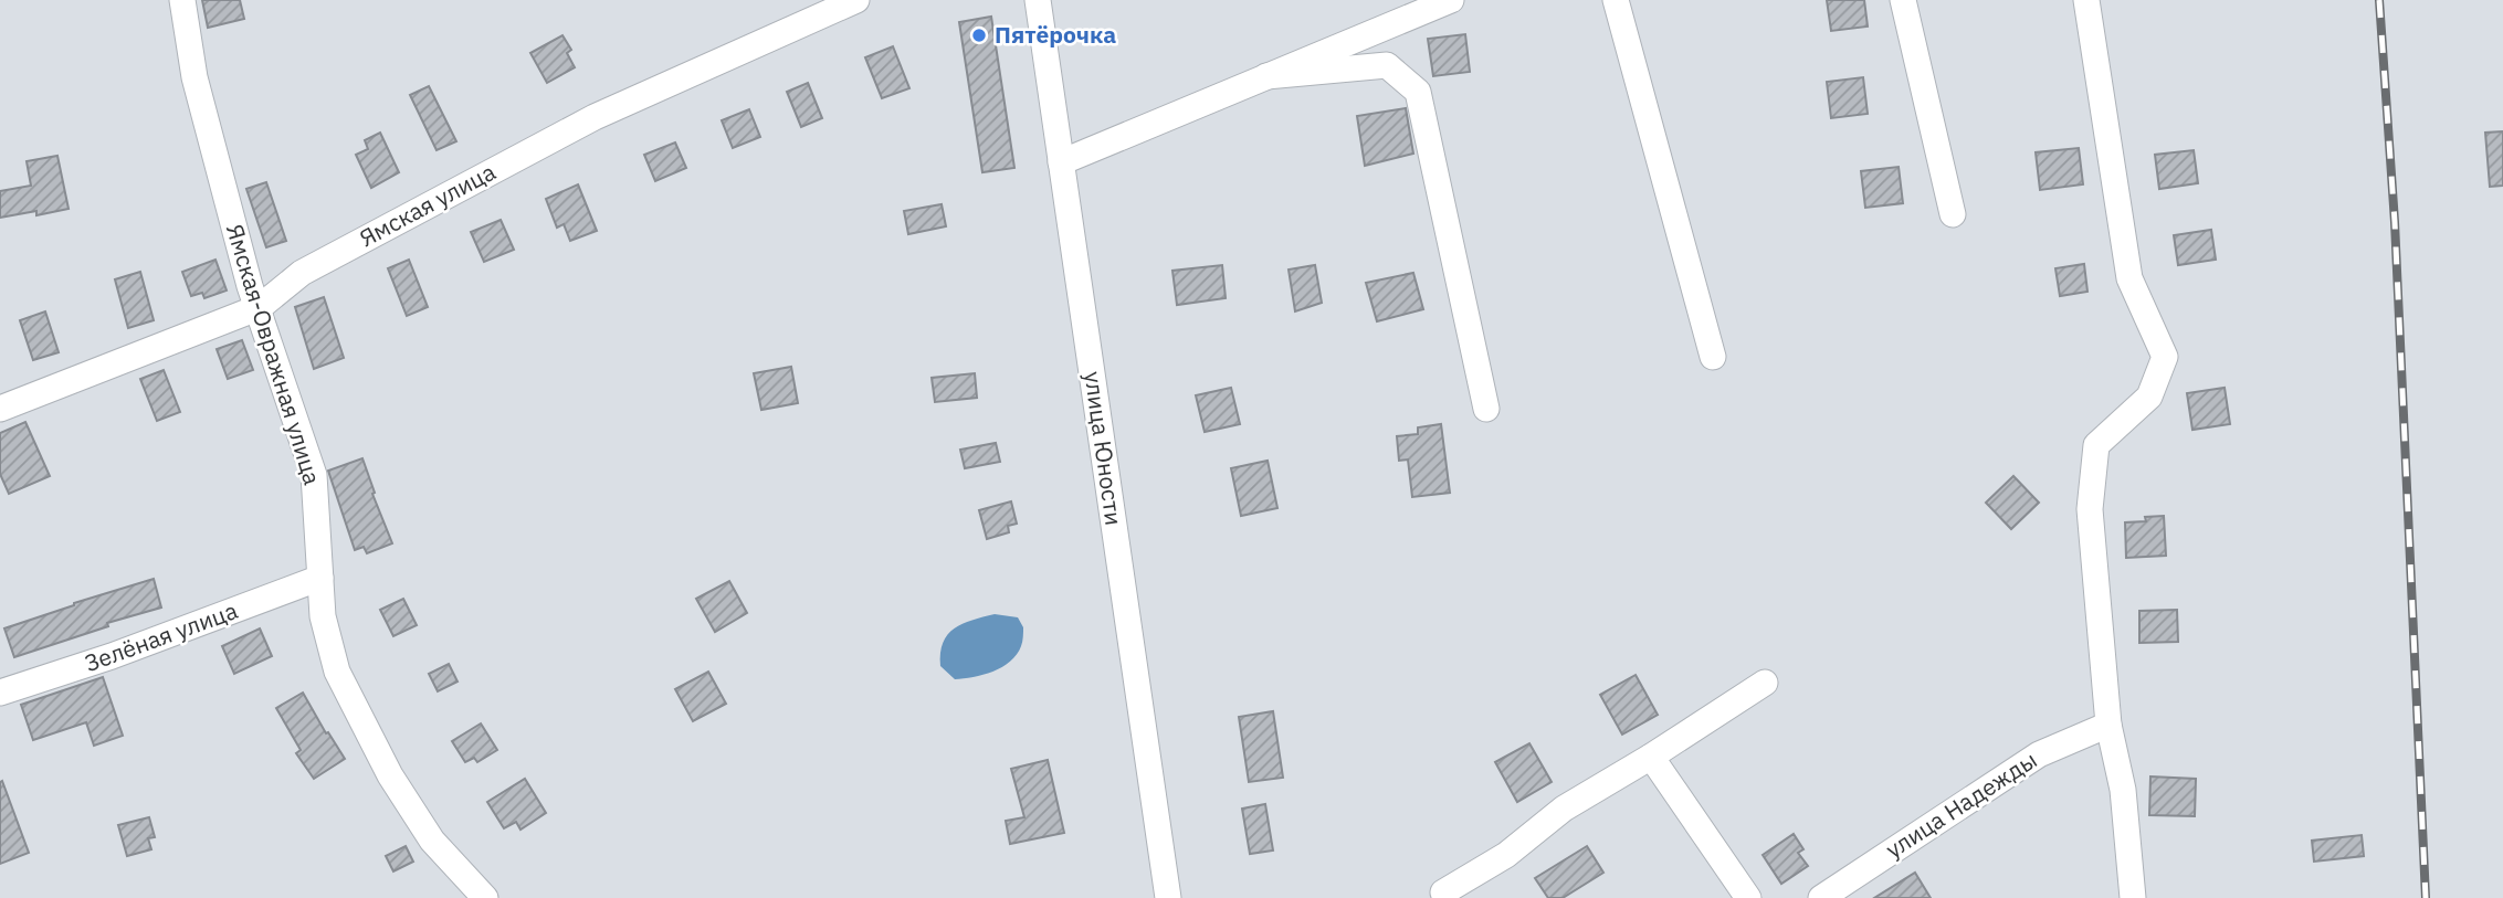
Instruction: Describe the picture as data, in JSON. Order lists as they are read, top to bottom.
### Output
{
  "streets": {
    "street": [
      "Ямская улица",
      "Ямская-Овражная улица",
      "улица Юности",
      "Зелёная улица",
      "улица Надежды"
    ]
  },
  "crossings": [
    ["Ямская улица", "Ямская-Овражная улица"],
    ["Ямская-Овражная улица", "Зелёная улица"]
  ],
  "places": ["Пятёрочка"]
}
